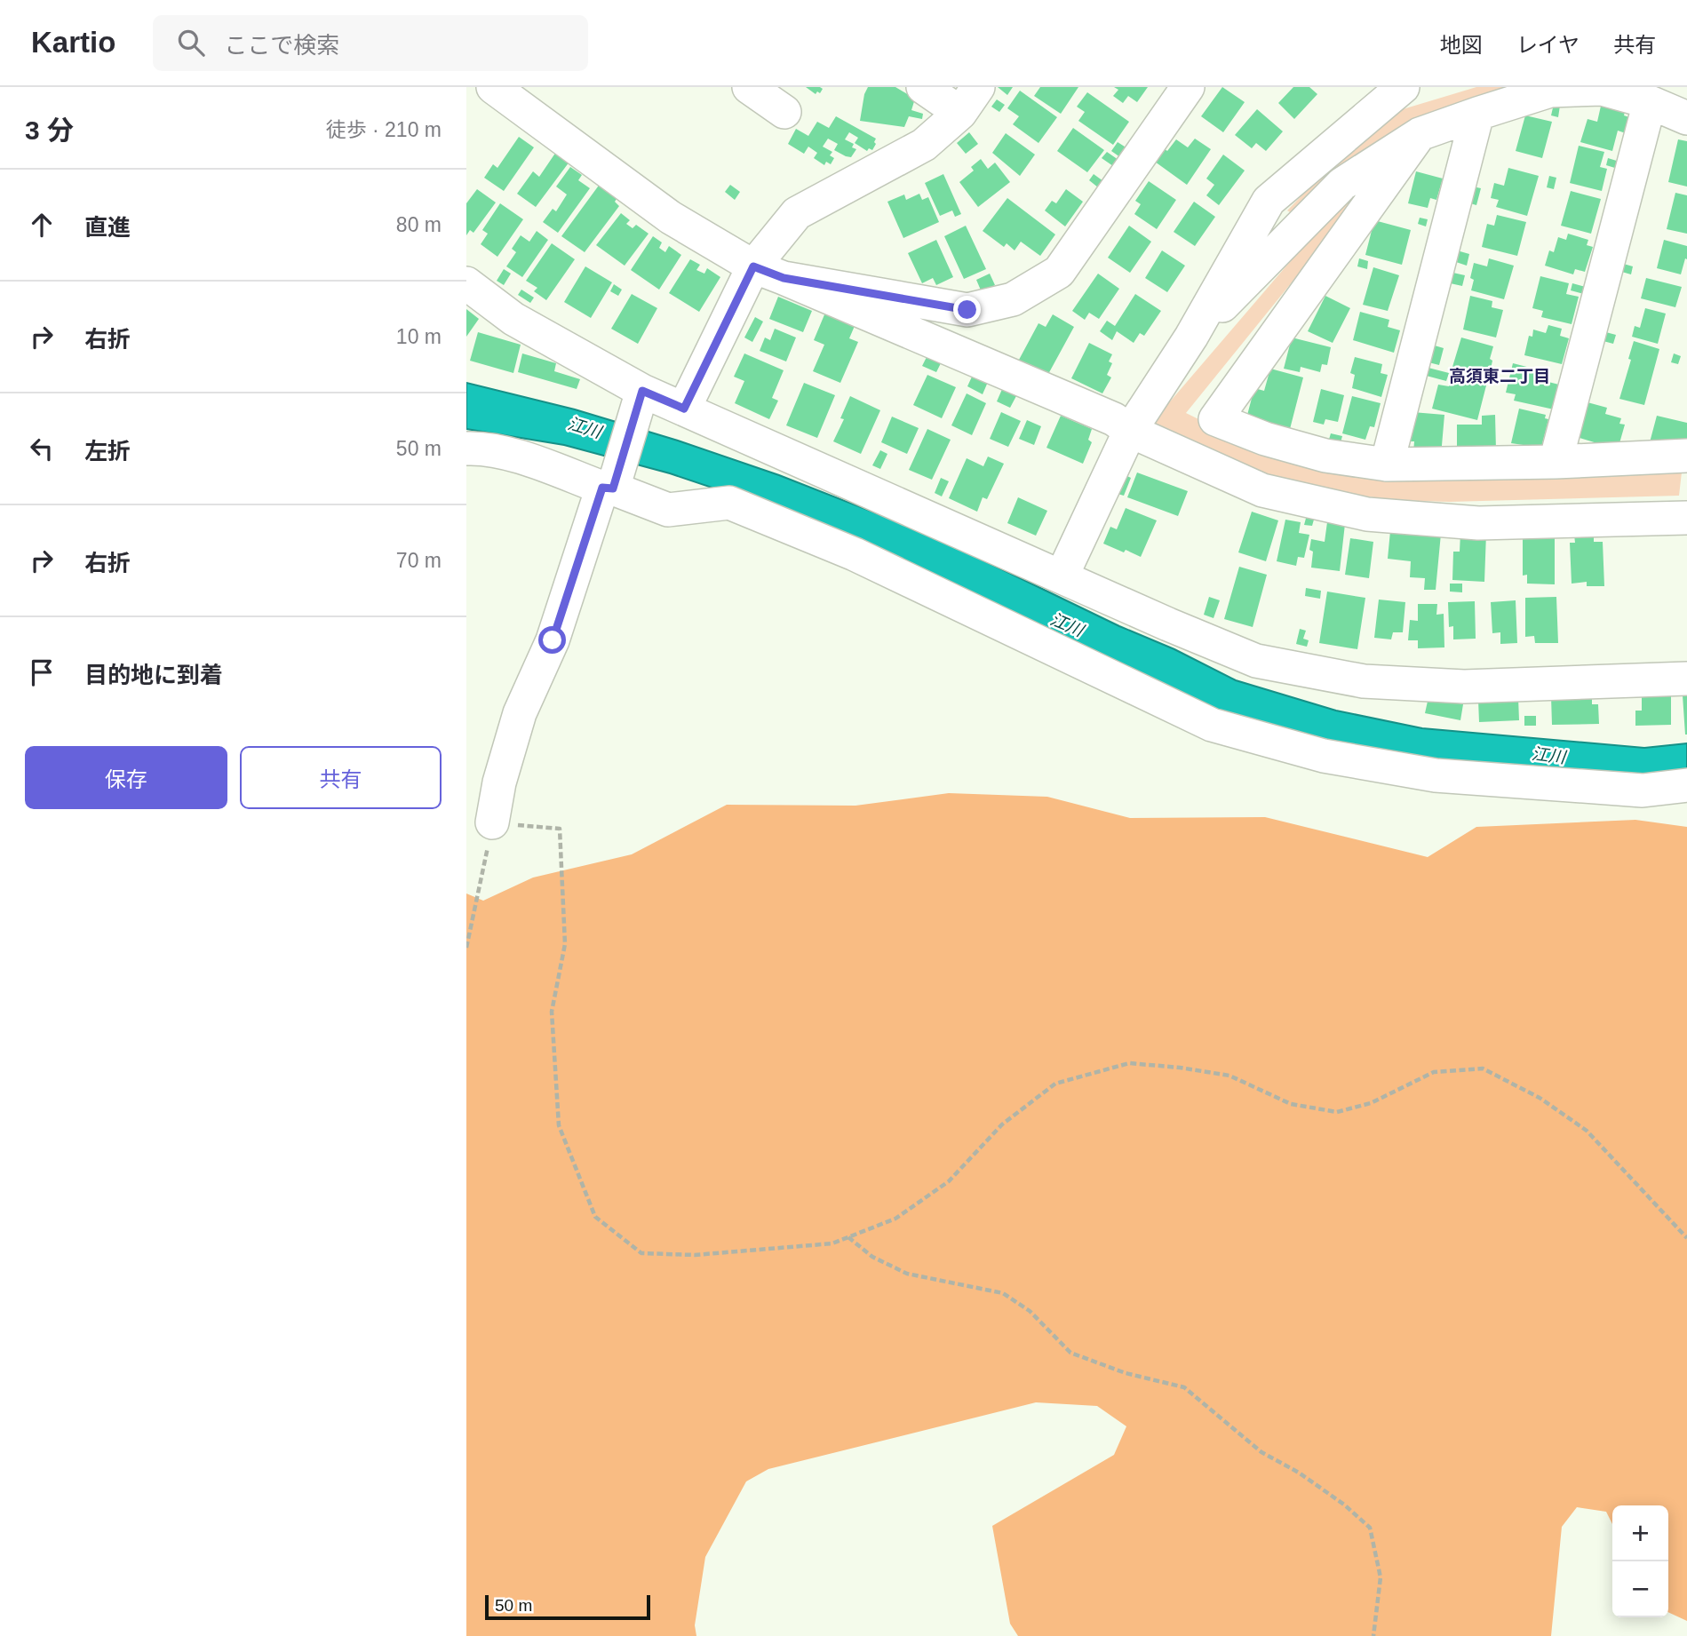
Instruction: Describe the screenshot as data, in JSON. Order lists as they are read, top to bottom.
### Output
{
  "districts": ["高須東二丁目"],
  "water": ["江川"],
  "scale_bar": "50 m",
  "page": {
    "header": "Kartio",
    "search": "ここで検索",
    "nav": ["地図", "レイヤ", "共有"],
    "heading": ["3 分", "徒歩 · 210 m"],
    "list": [
      ["直進", "80 m"],
      ["右折", "10 m"],
      ["左折", "50 m"],
      ["右折", "70 m"],
      "目的地に到着"
    ],
    "buttons": ["保存", "共有"],
    "map_buttons": ["+", "−"],
    "scale": "50 m"
  }
}
